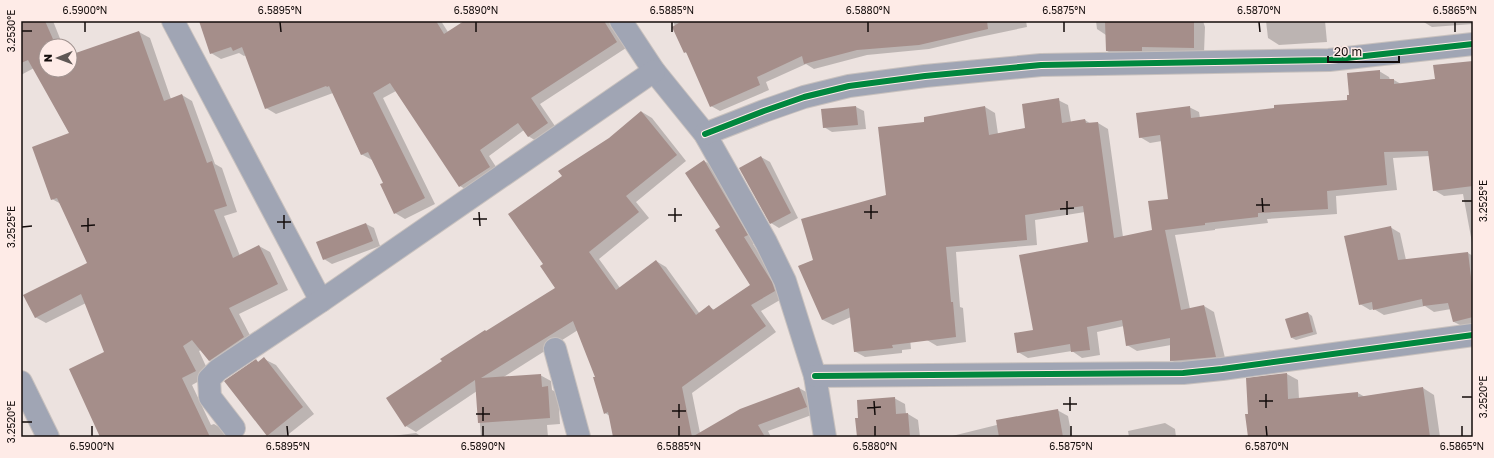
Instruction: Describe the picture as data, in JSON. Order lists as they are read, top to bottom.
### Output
{
  "scale_bar": "20 m",
  "north": "left",
  "coordinates": [
    "6.5900°N",
    "6.5895°N",
    "6.5890°N",
    "6.5885°N",
    "6.5880°N",
    "6.5875°N",
    "6.5870°N",
    "6.5865°N",
    "3.2530°E",
    "3.2525°E",
    "3.2520°E"
  ]
}
